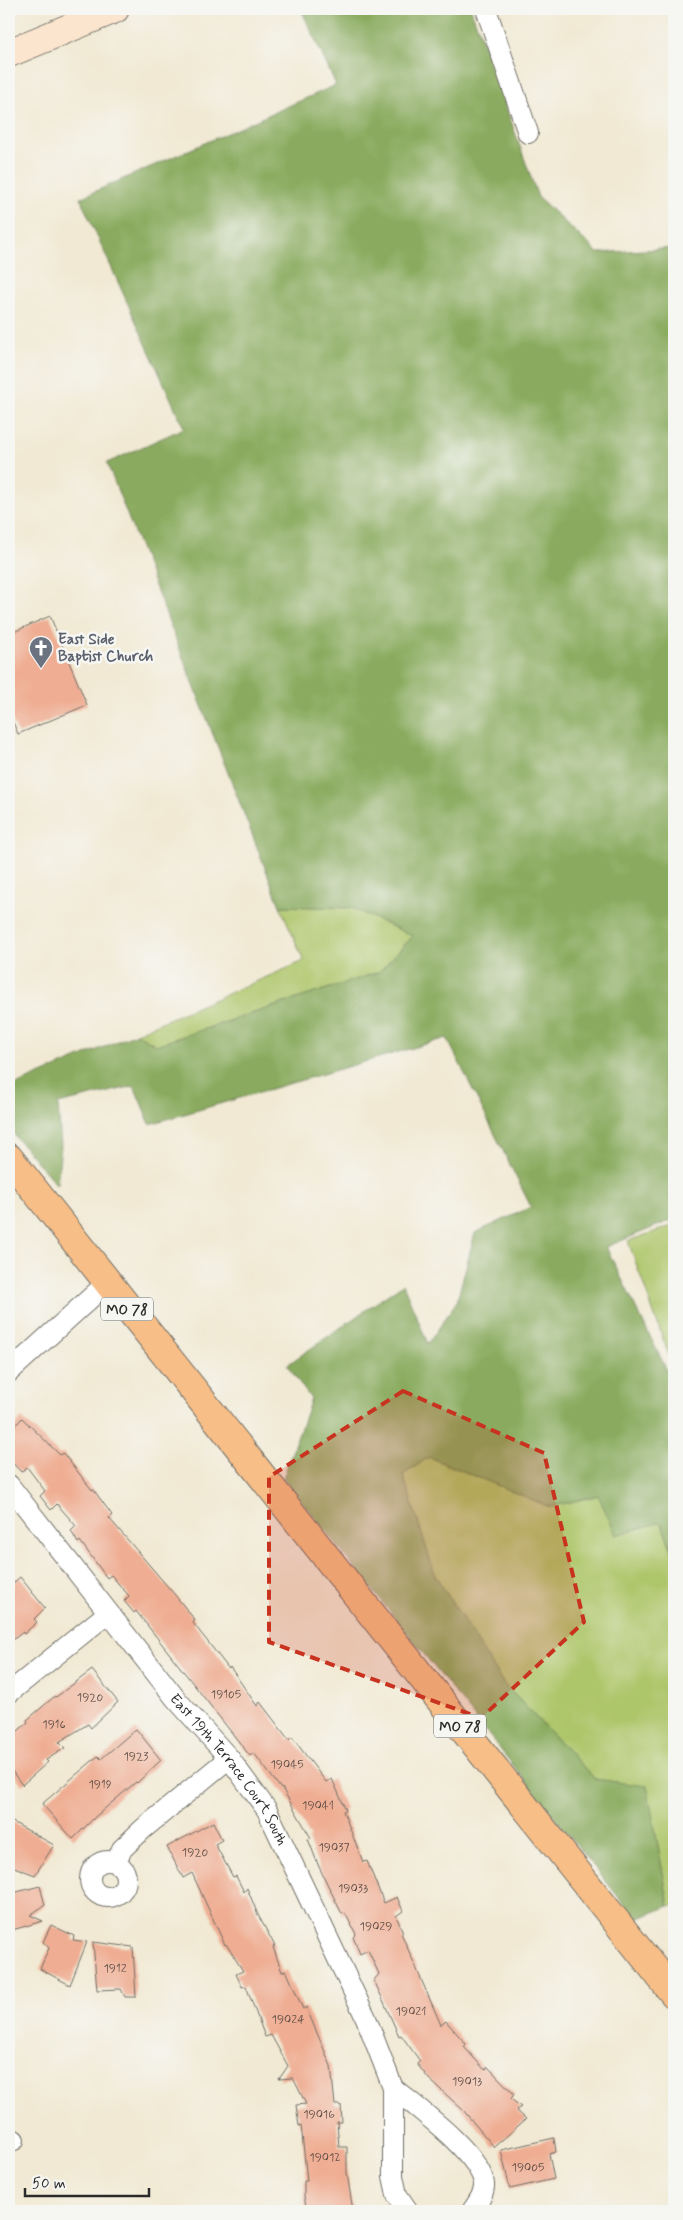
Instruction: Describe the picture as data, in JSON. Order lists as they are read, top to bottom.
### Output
{
  "streets": {
    "main road": ["MO 78"],
    "street": ["East 19th Terrace Court South"]
  },
  "places": {
    "church": ["East Side Baptist Church"]
  },
  "house_numbers": [
    "19105",
    "1920",
    "1916",
    "1923",
    "19045",
    "1919",
    "19041",
    "19037",
    "1920",
    "19033",
    "19029",
    "1912",
    "19021",
    "19024",
    "19013",
    "19016",
    "19012",
    "19005"
  ],
  "scale_bar": "50 m"
}
